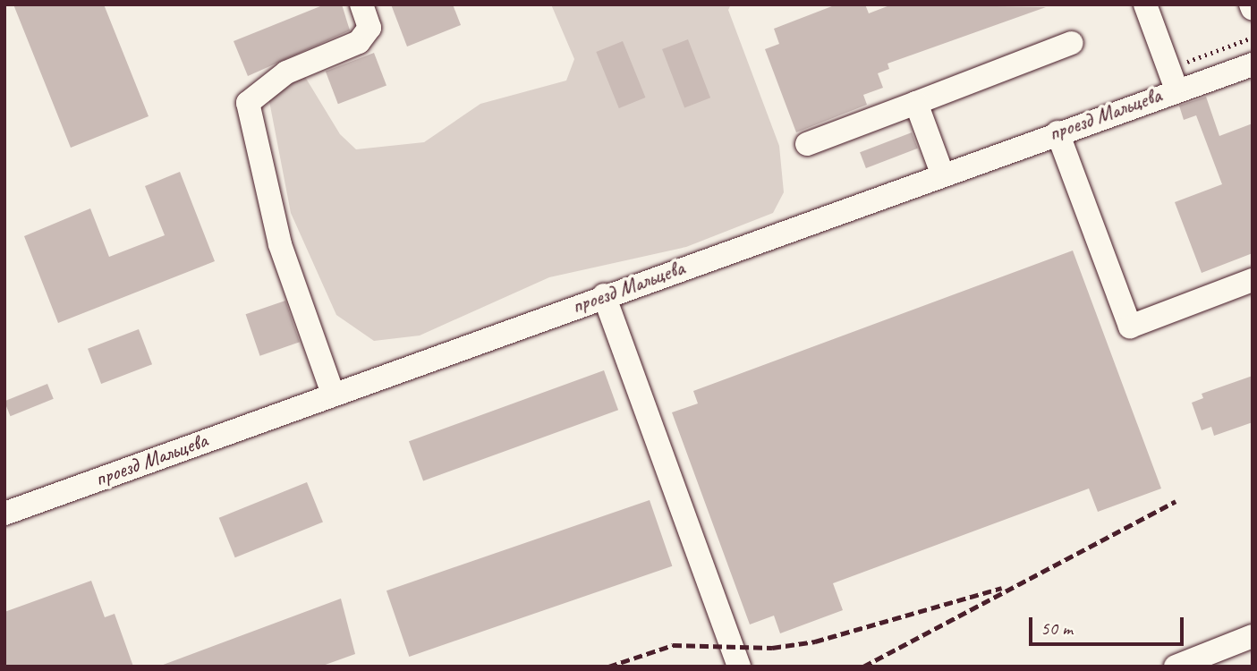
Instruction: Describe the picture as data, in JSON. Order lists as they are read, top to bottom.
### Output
{
  "streets": {
    "street": ["проезд Мальцева"]
  },
  "scale_bar": "50 m"
}
